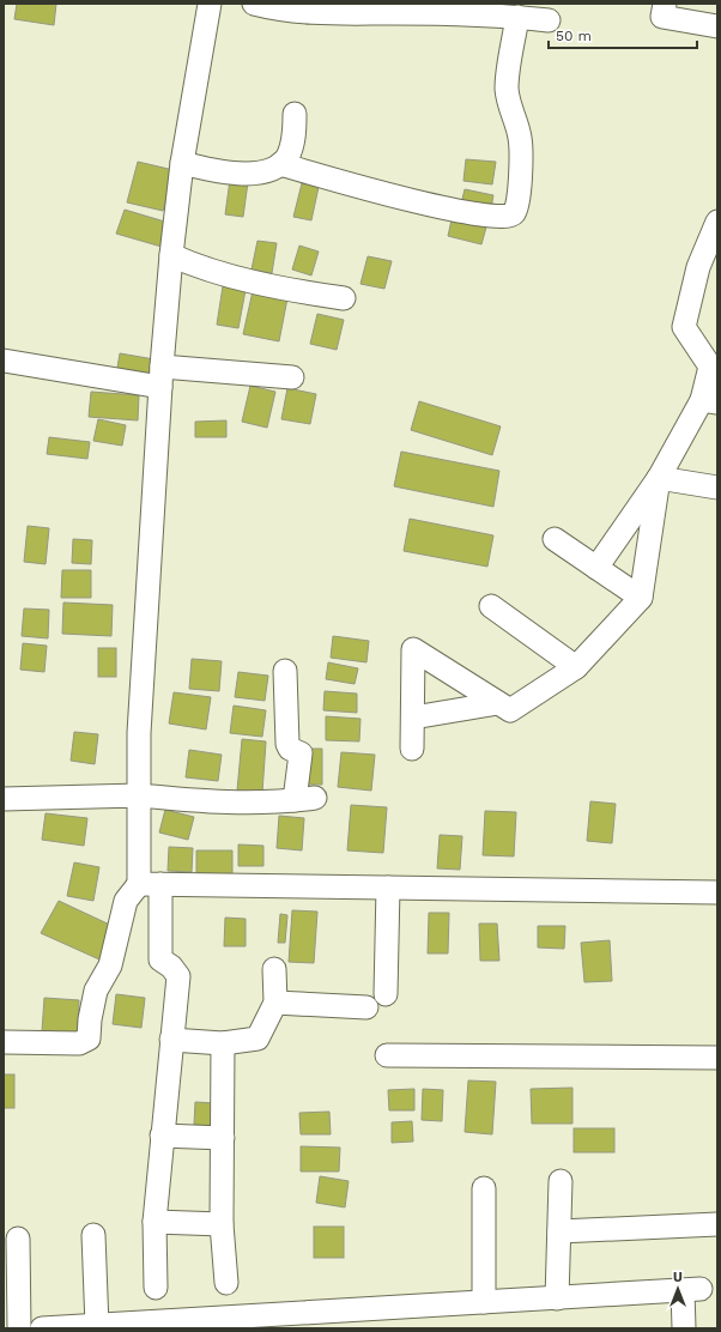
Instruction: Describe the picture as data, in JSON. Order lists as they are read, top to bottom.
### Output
{
  "scale_bar": "50 m",
  "north": "top"
}
